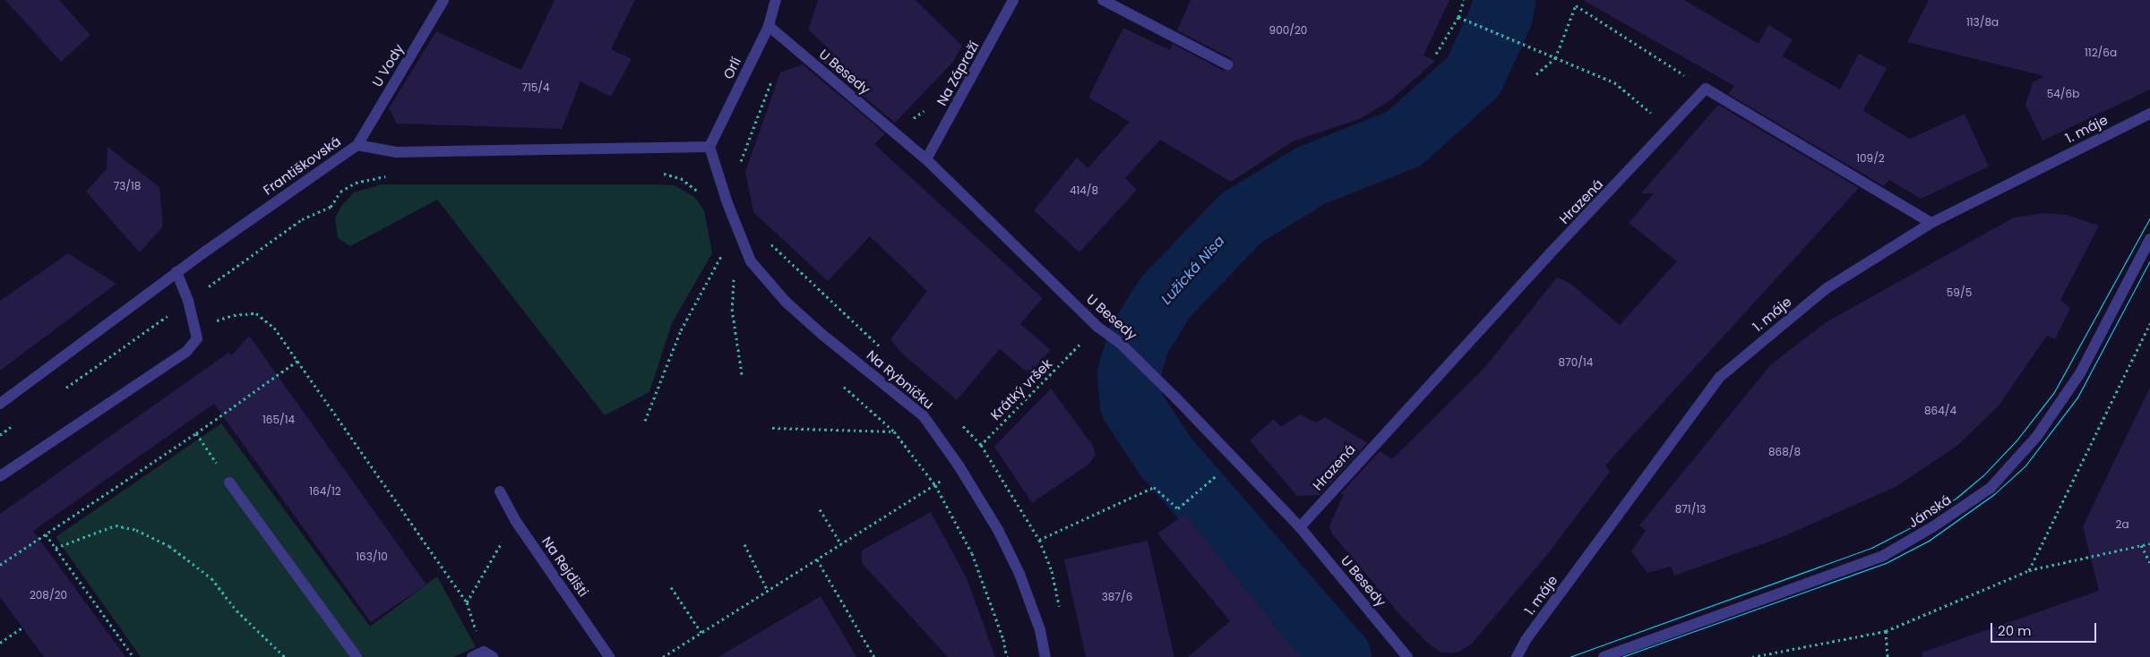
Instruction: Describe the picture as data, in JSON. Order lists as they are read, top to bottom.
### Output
{
  "streets": {
    "street": [
      "U Vody",
      "Orlí",
      "U Besedy",
      "Na Zápraží",
      "1. máje",
      "Františkovská",
      "Hrazená",
      "Na Rybníčku",
      "Jánská",
      "Na Rejdišti"
    ],
    "path": ["Krátký vršek"]
  },
  "crossings": [
    ["U Vody", "Františkovská"],
    ["Orlí", "U Besedy"],
    ["Orlí", "Františkovská"],
    ["Orlí", "Na Rybníčku"],
    ["U Besedy", "Na Zápraží"],
    ["U Besedy", "Hrazená"],
    ["U Besedy", "Krátký vršek"],
    ["Františkovská", "Na Rybníčku"],
    ["Na Rybníčku", "Krátký vršek"]
  ],
  "water": ["Lužická Nisa"],
  "house_numbers": [
    "113/8a",
    "900/20",
    "112/6a",
    "715/4",
    "54/6b",
    "109/2",
    "73/18",
    "414/8",
    "59/5",
    "870/14",
    "864/4",
    "165/14",
    "868/8",
    "164/12",
    "871/13",
    "2a",
    "163/10",
    "208/20",
    "387/6"
  ],
  "scale_bar": "20 m"
}
